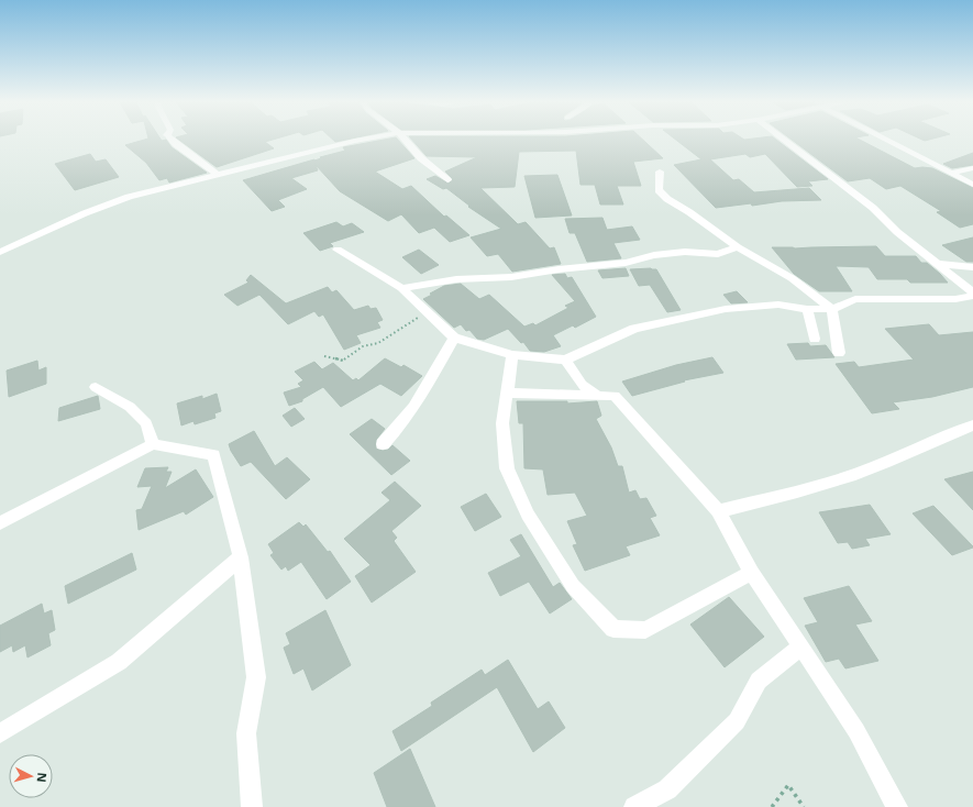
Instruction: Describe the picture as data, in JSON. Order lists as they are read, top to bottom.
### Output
{
  "north": "right"
}
